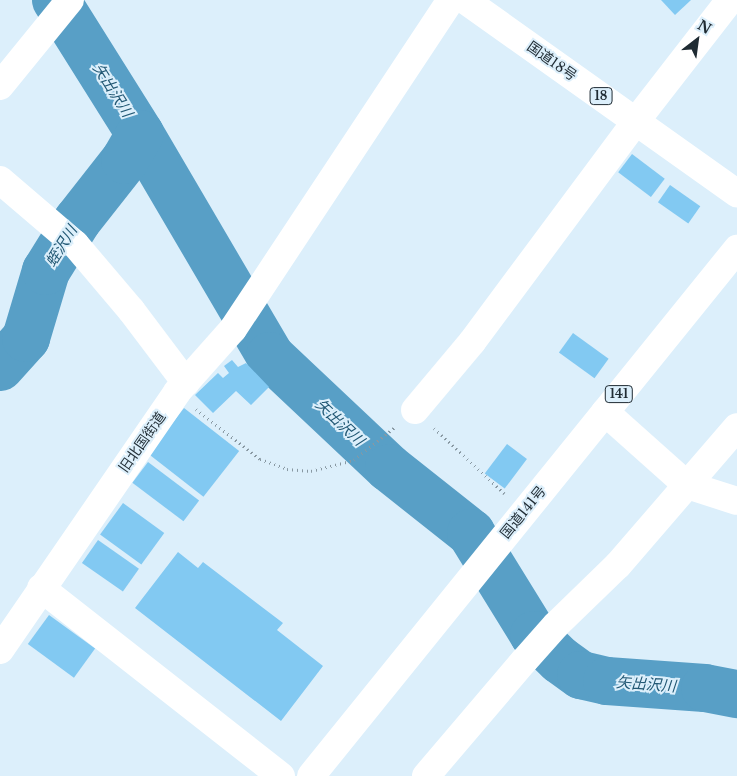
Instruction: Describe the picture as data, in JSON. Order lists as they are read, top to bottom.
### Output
{
  "streets": {
    "main road": [
      "国道18号",
      "18",
      "141",
      "旧北国街道",
      "国道141号"
    ]
  },
  "water": ["矢出沢川", "蛭沢川"],
  "north": "top right"
}
